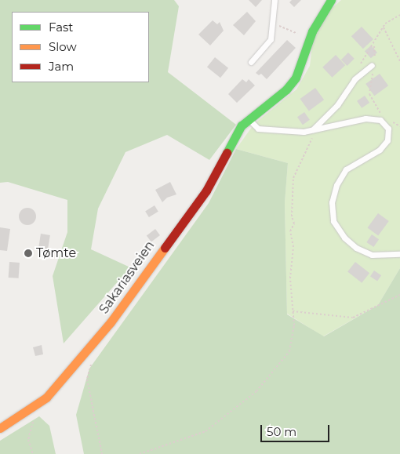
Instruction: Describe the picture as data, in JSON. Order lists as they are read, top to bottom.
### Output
{
  "streets": {
    "street": ["Sakariasveien"]
  },
  "places": ["Tømte"],
  "legend": ["Fast", "Slow", "Jam"],
  "scale_bar": "50 m"
}
